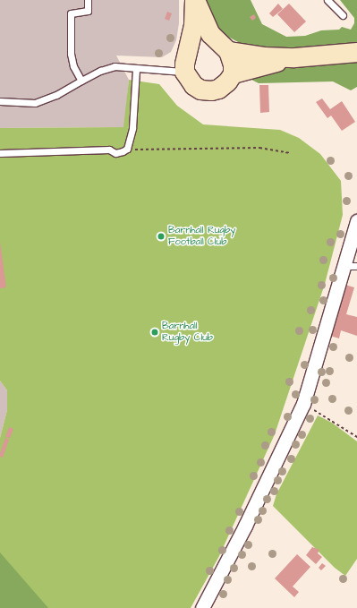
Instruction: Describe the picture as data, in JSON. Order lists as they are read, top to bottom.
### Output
{
  "places": ["Barnhall Rugby Football Club", "Barnhall Rugby Club"]
}
